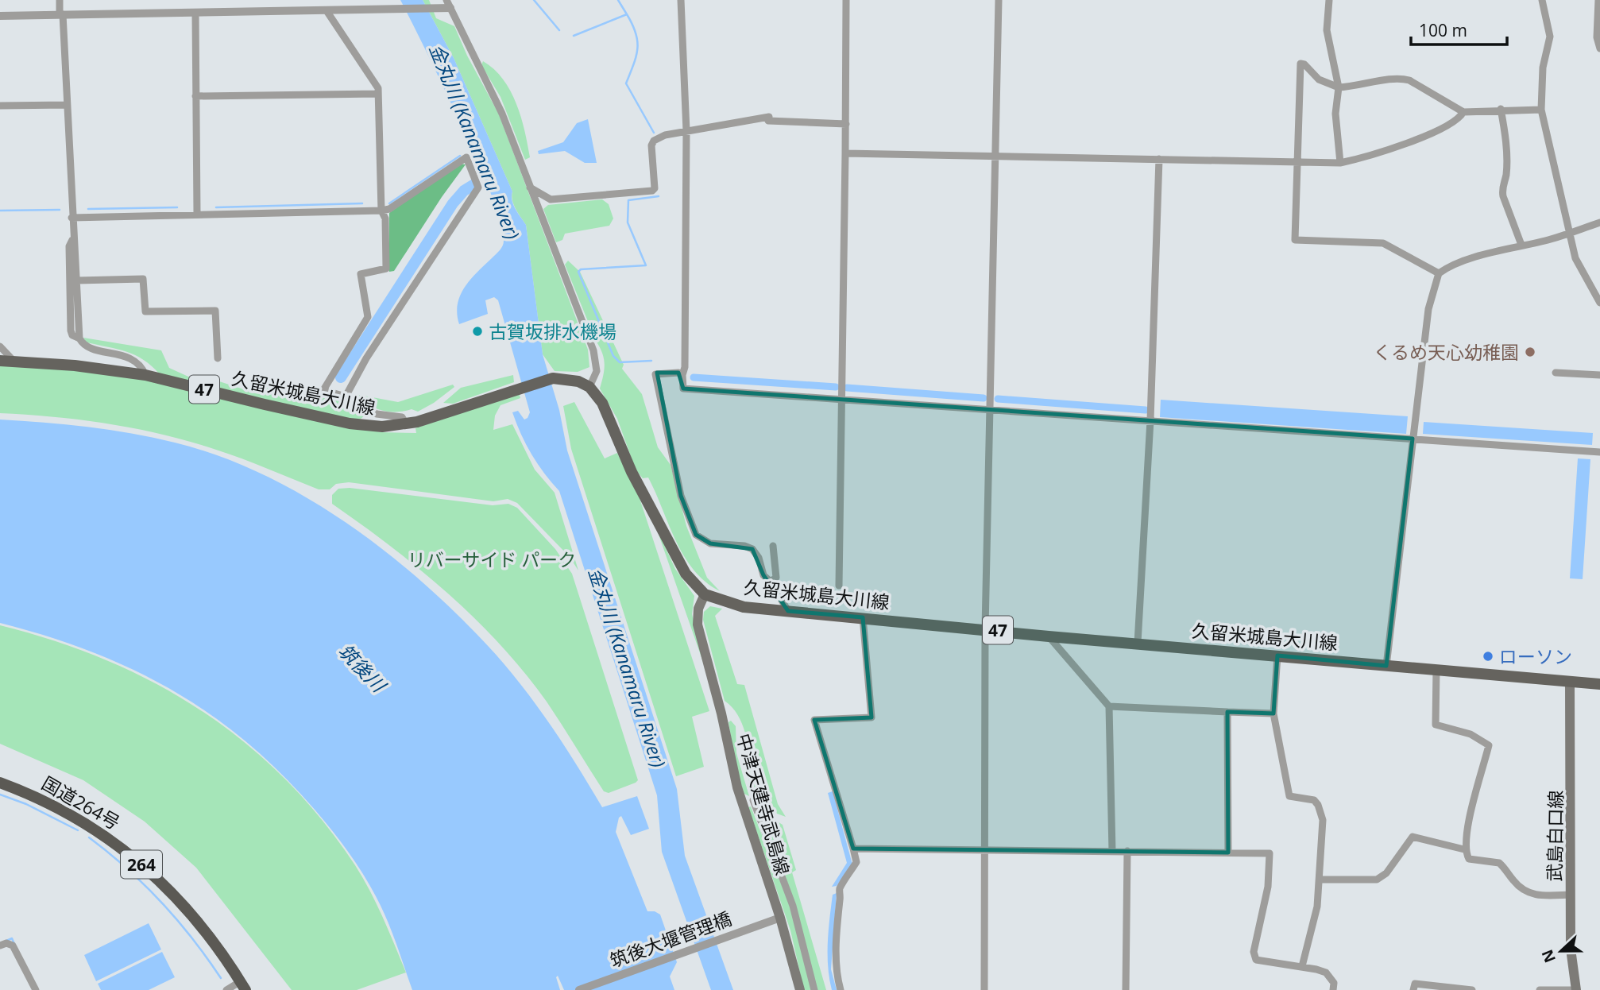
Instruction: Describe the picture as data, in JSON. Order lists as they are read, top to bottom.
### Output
{
  "streets": {
    "highway": ["国道264号", "264"],
    "main road": [
      "47",
      "久留米城島大川線",
      "中津天建寺武島線",
      "武島白口線"
    ],
    "street": ["筑後大堰管理橋"]
  },
  "crossings": [
    ["久留米城島大川線", "中津天建寺武島線"],
    ["久留米城島大川線", "武島白口線"],
    ["中津天建寺武島線", "筑後大堰管理橋"]
  ],
  "water": ["金丸川 (Kanamaru River)", "筑後川"],
  "parks": ["リバーサイド パーク"],
  "places": ["古賀坂排水機場", "くるめ天心幼稚園", "ローソン"],
  "scale_bar": "100 m",
  "north": "left"
}
